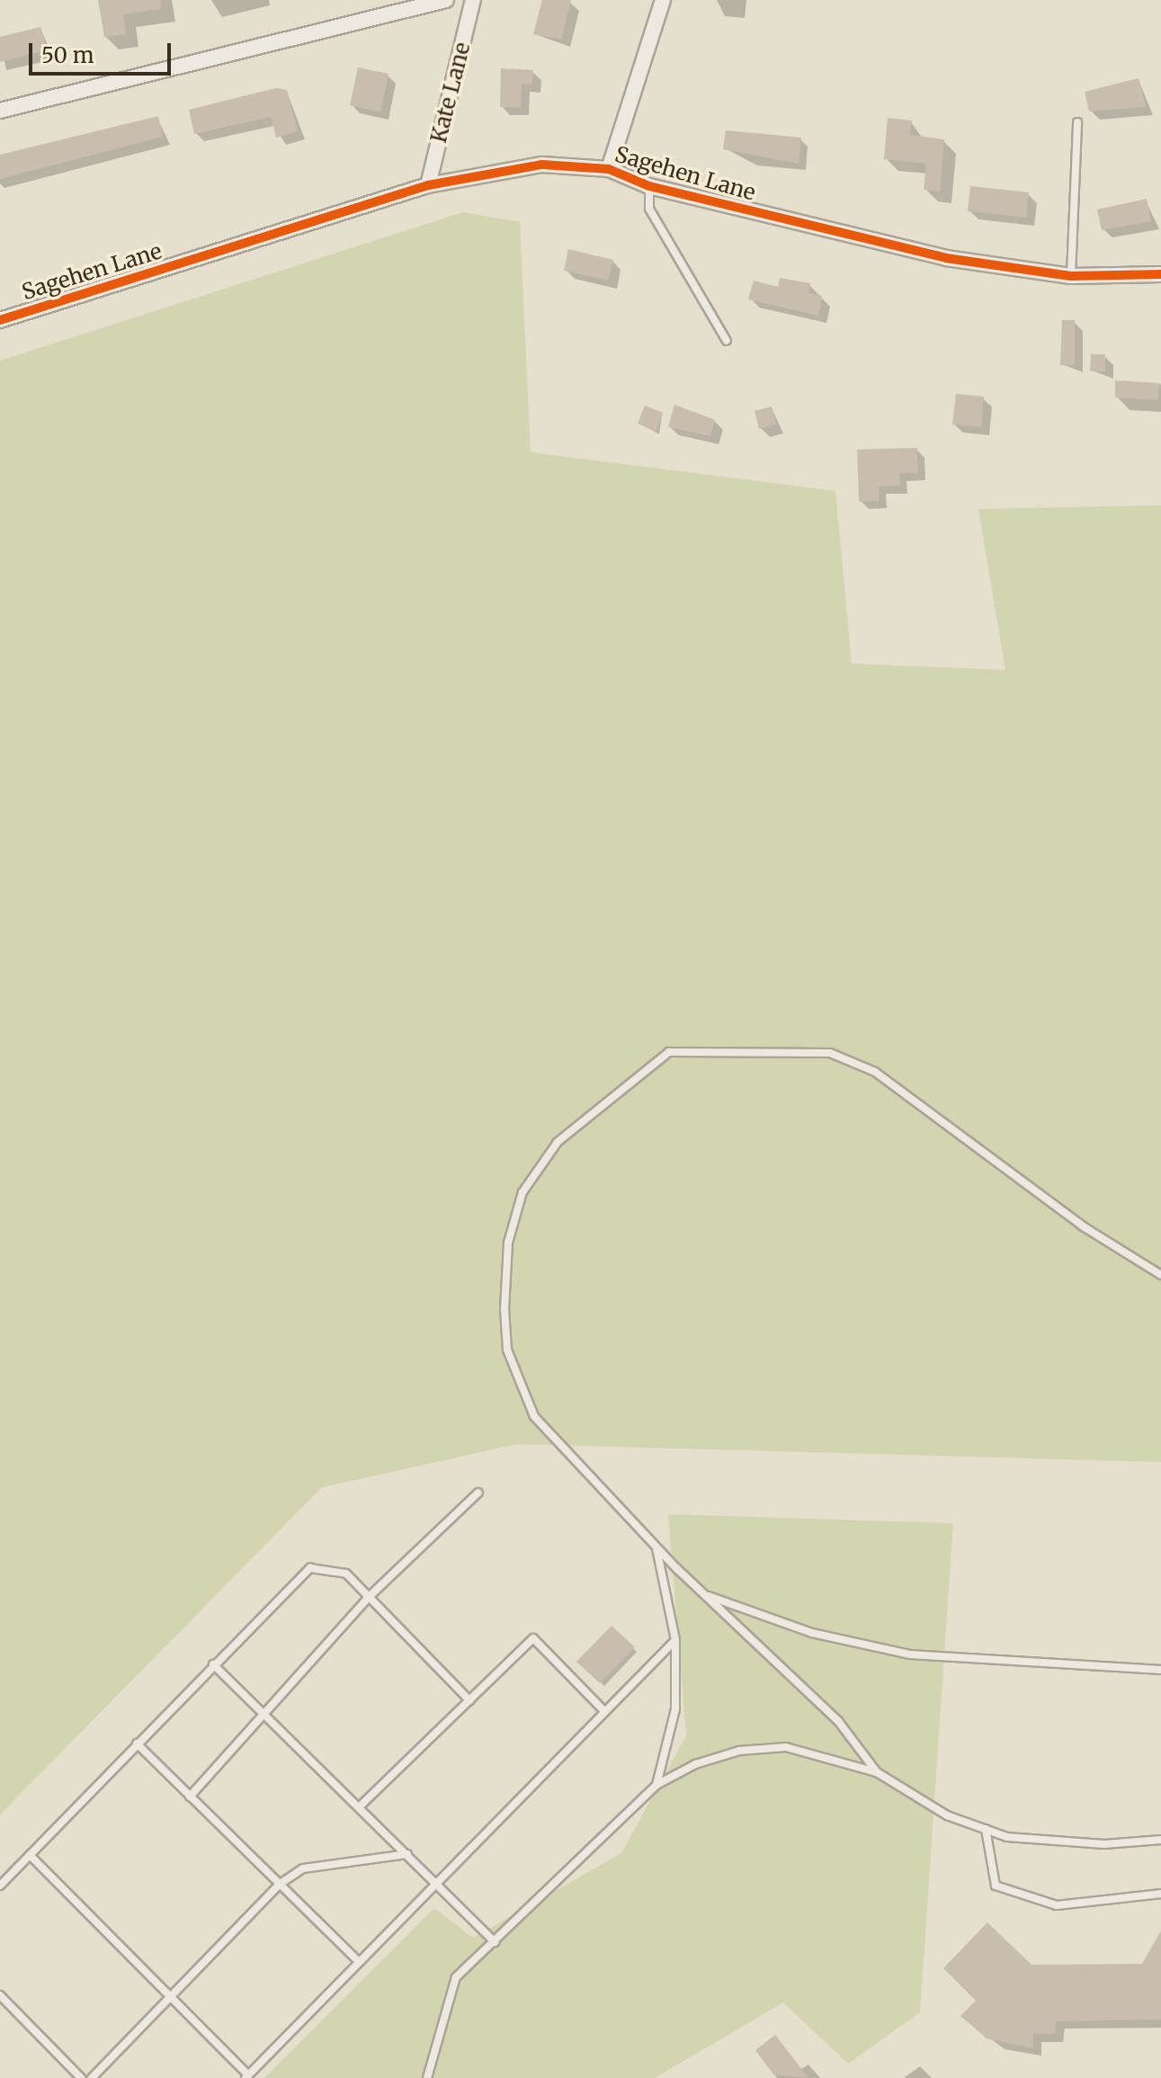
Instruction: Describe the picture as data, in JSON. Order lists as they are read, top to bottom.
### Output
{
  "streets": {
    "street": ["Kate Lane", "Sagehen Lane"]
  },
  "crossings": [
    ["Kate Lane", "Sagehen Lane"]
  ],
  "scale_bar": "50 m"
}
